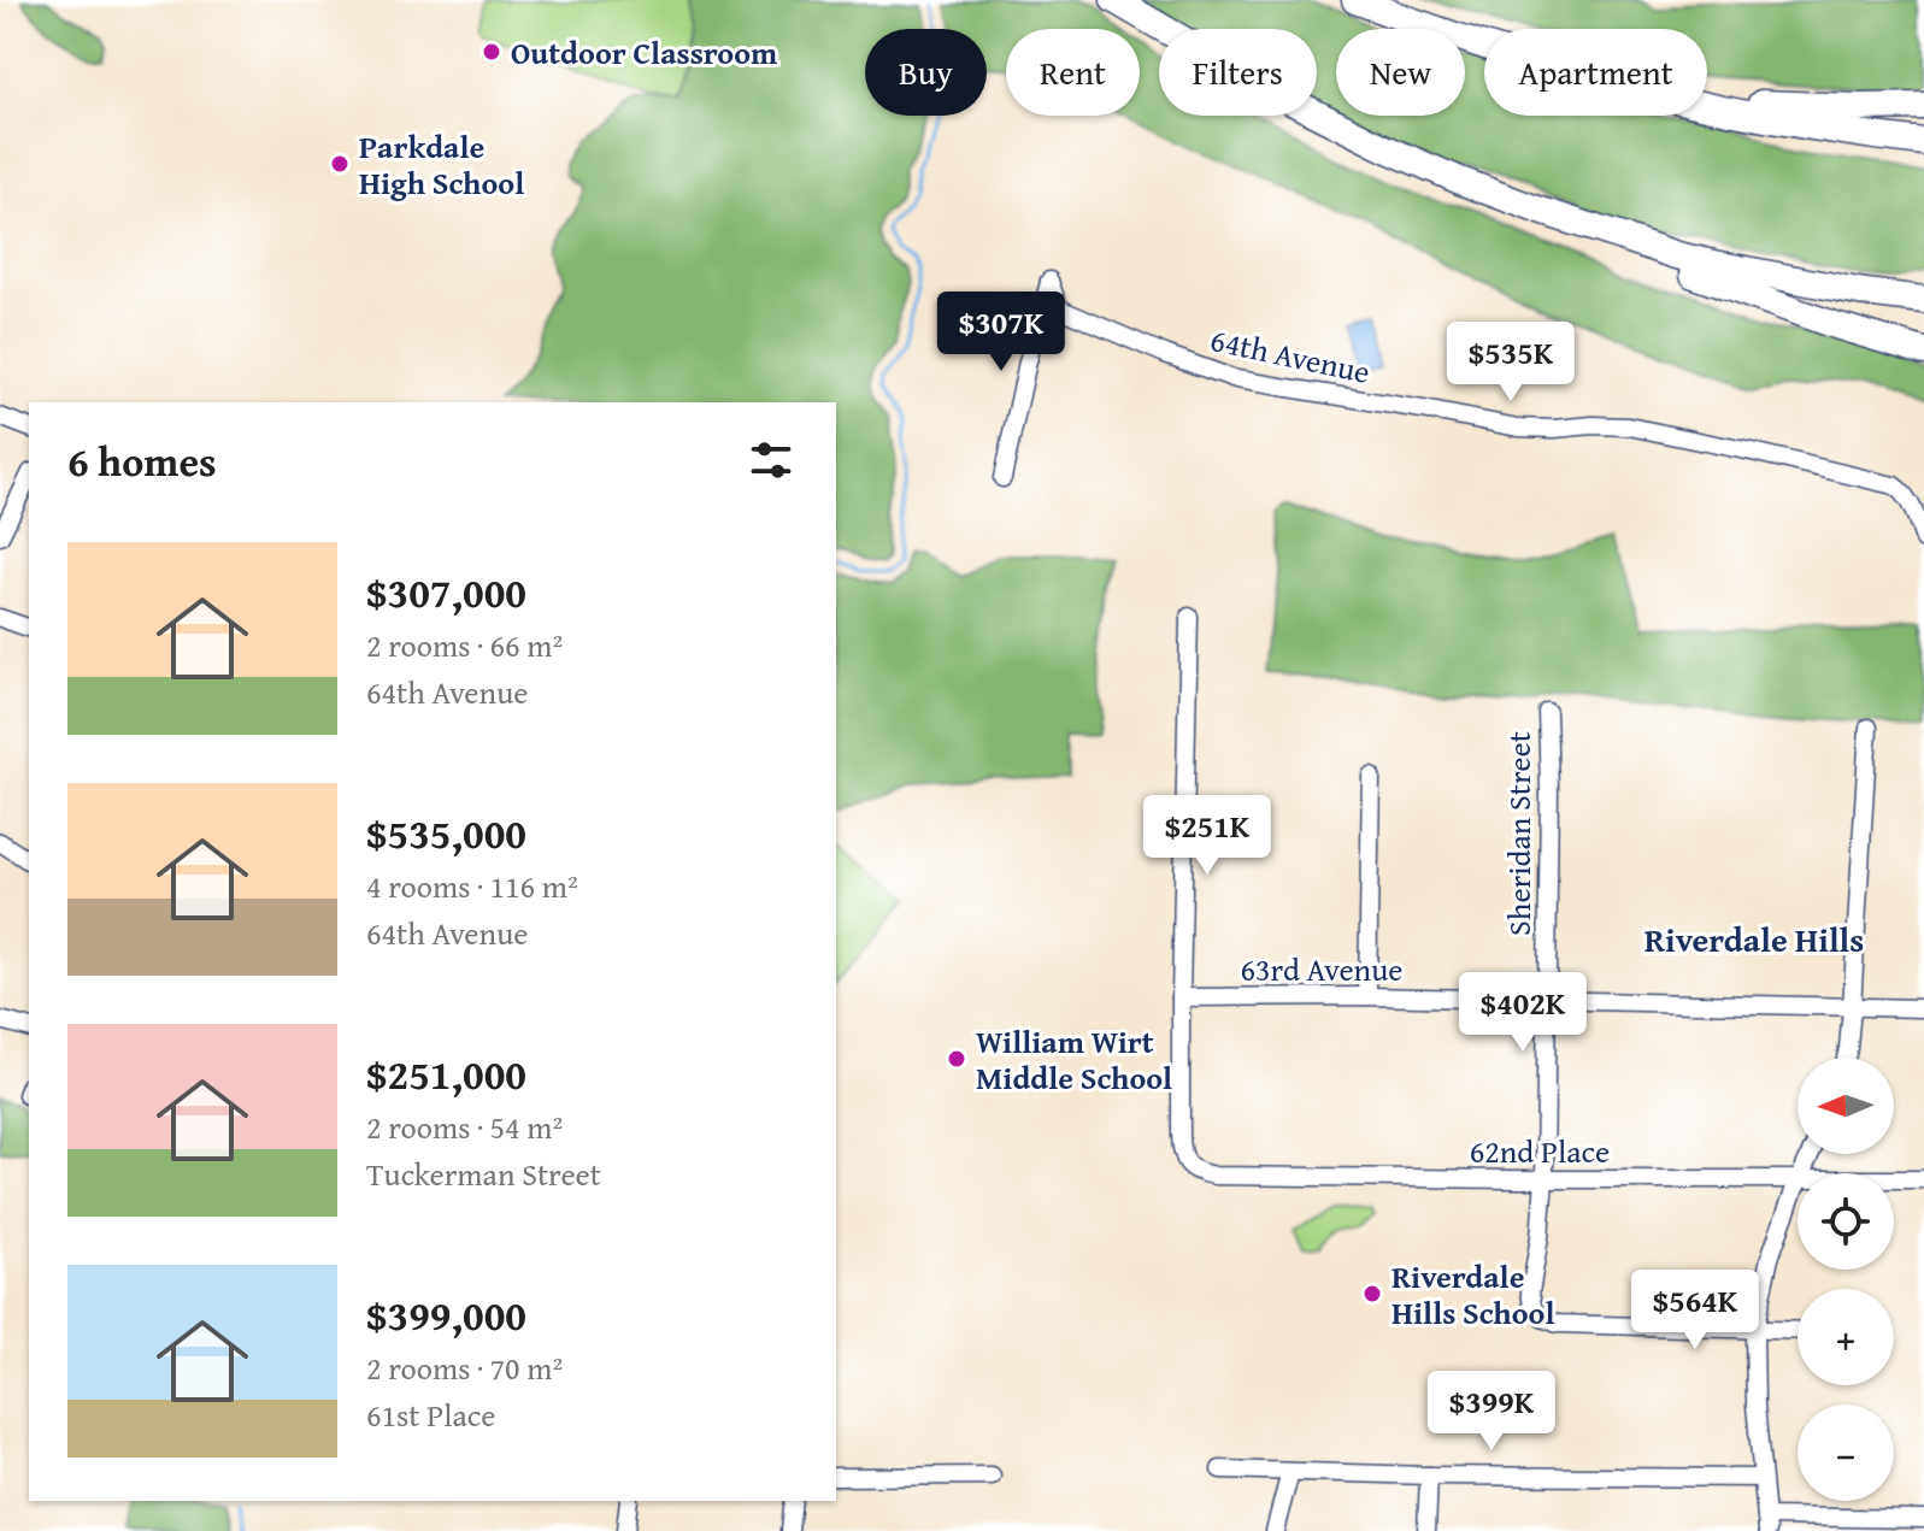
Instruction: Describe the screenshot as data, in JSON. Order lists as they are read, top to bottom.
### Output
{
  "streets": {
    "street": [
      "64th Avenue",
      "Sheridan Street",
      "63rd Avenue",
      "62nd Place"
    ]
  },
  "crossings": [
    ["Sheridan Street", "63rd Avenue"],
    ["Sheridan Street", "62nd Place"],
    ["63rd Avenue", "62nd Place"]
  ],
  "districts": ["Riverdale Hills"],
  "places": [
    "Outdoor Classroom",
    "Parkdale High School",
    "William Wirt Middle School",
    "Riverdale Hills School"
  ],
  "north": "left",
  "page": {
    "chip": [
      "Buy",
      "Rent",
      "Filters",
      "New",
      "Apartment"
    ],
    "price": [
      "$307K",
      "$535K",
      "$251K",
      "$402K",
      "$564K",
      "$399K"
    ],
    "heading": "6 homes",
    "list": [
      {
        "name": "$307,000",
        "note": "2 rooms · 66 m² · 64th Avenue"
      },
      {
        "name": "$535,000",
        "note": "4 rooms · 116 m² · 64th Avenue"
      },
      {
        "name": "$251,000",
        "note": "2 rooms · 54 m² · Tuckerman Street"
      },
      {
        "name": "$399,000",
        "note": "2 rooms · 70 m² · 61st Place"
      }
    ],
    "map_buttons": ["+", "−"]
  }
}
